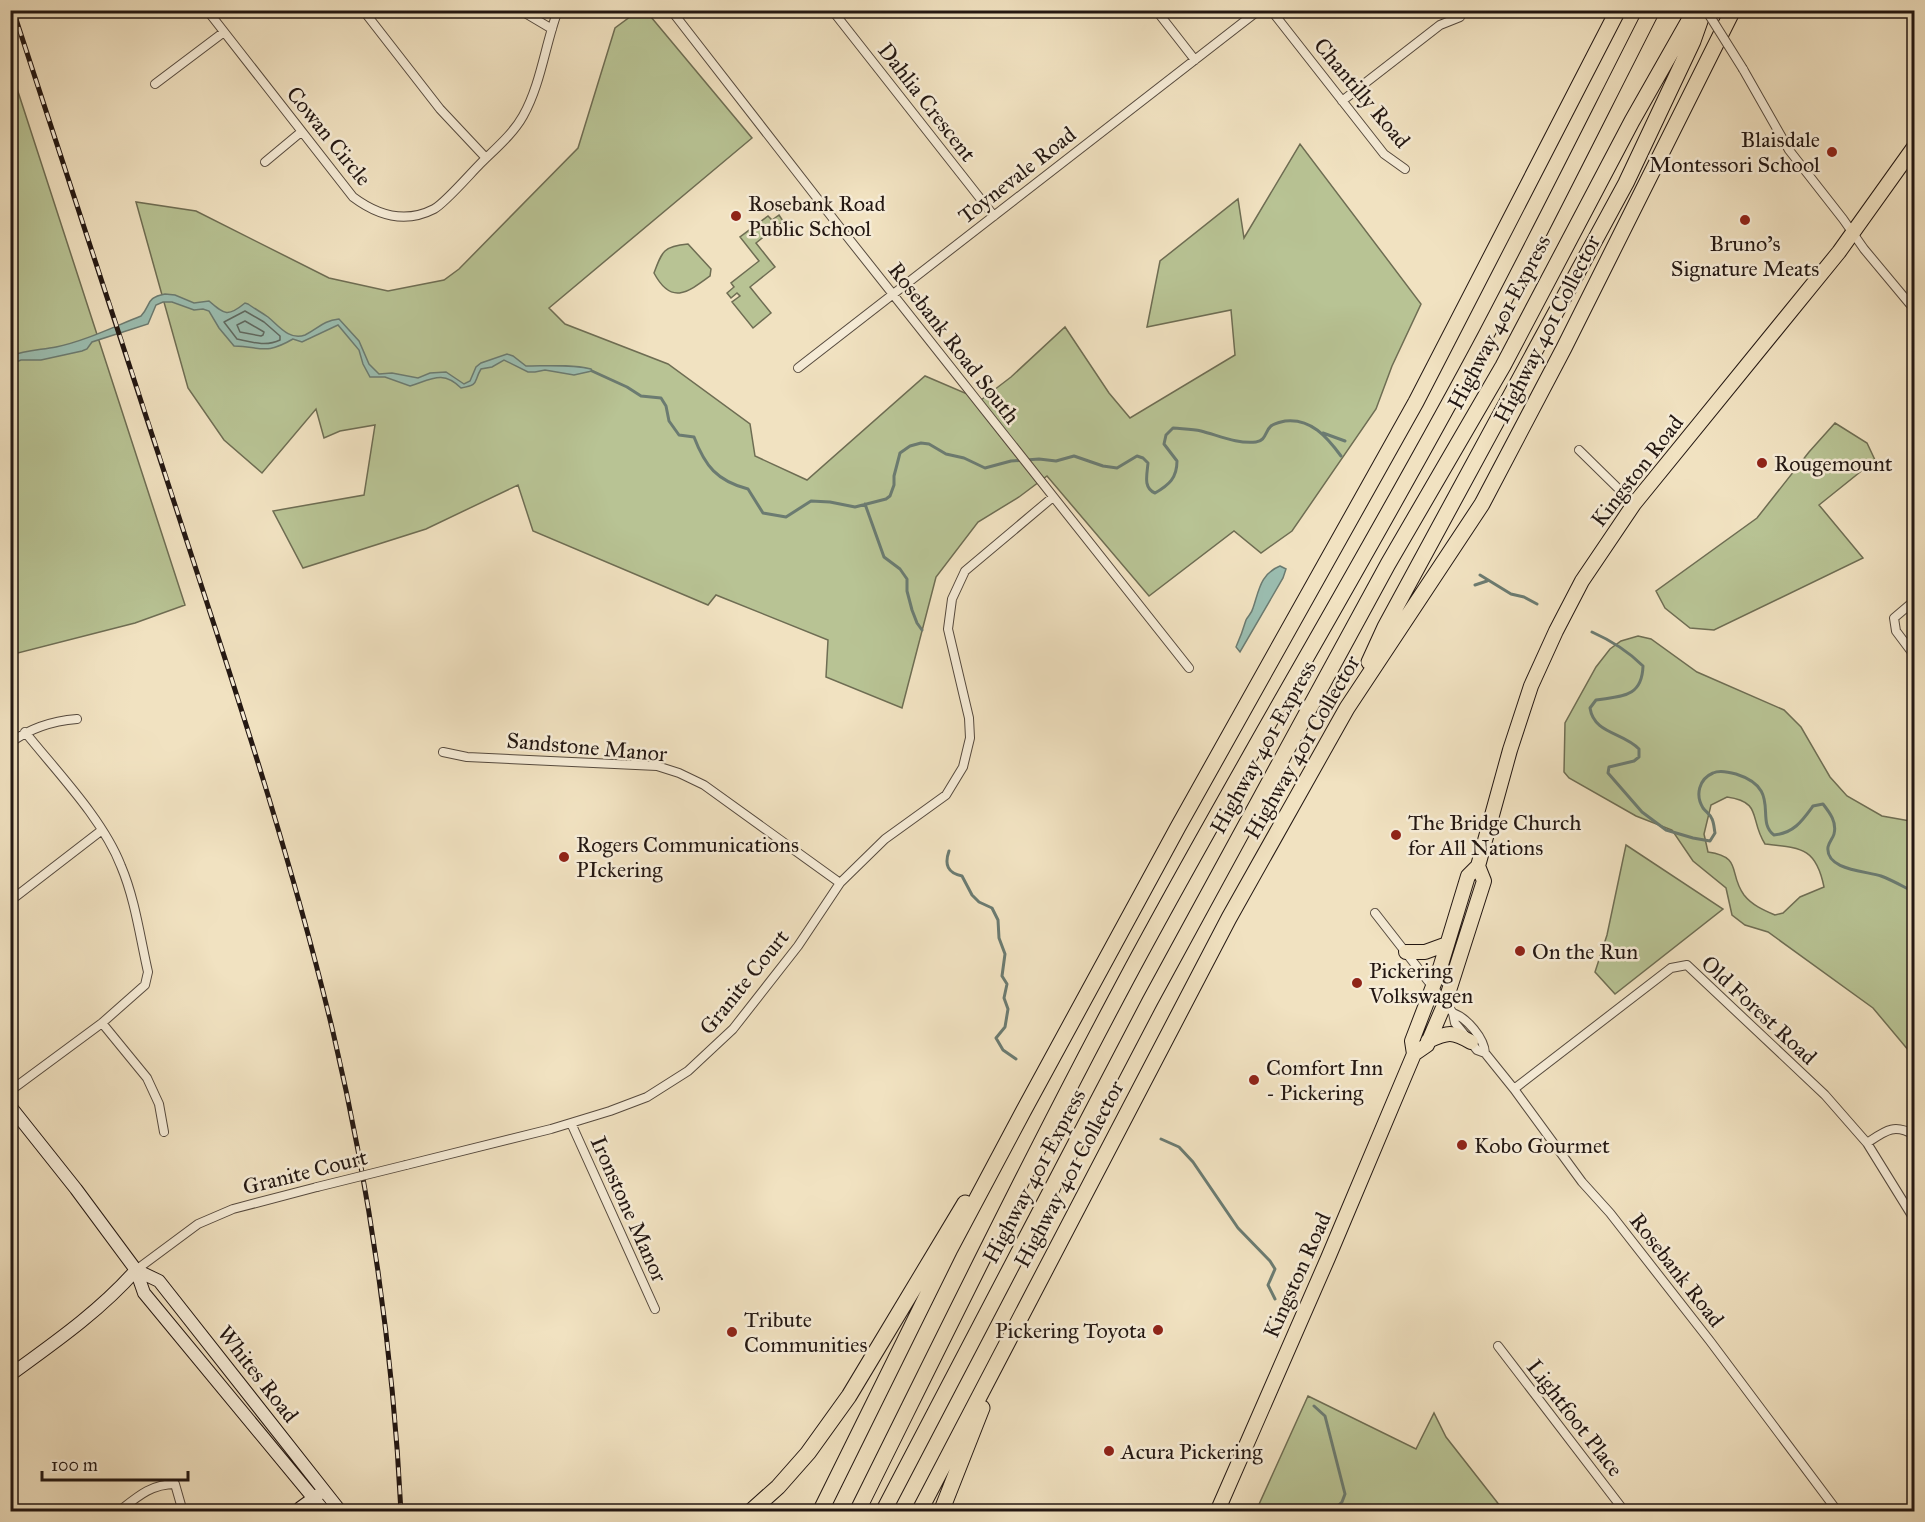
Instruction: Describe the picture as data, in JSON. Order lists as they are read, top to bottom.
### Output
{
  "streets": {
    "highway": ["Highway 401 Express", "Highway 401 Collector"],
    "main road": ["Kingston Road", "Whites Road"],
    "street": [
      "Chantilly Road",
      "Dahlia Crescent",
      "Cowan Circle",
      "Toynevale Road",
      "Rosebank Road South",
      "Sandstone Manor",
      "Granite Court",
      "Old Forest Road",
      "Ironstone Manor",
      "Rosebank Road",
      "Lightfoot Place"
    ]
  },
  "crossings": [
    ["Dahlia Crescent", "Toynevale Road"],
    ["Toynevale Road", "Rosebank Road South"],
    ["Rosebank Road South", "Granite Court"],
    ["Kingston Road", "Rosebank Road"],
    ["Sandstone Manor", "Granite Court"],
    ["Granite Court", "Ironstone Manor"],
    ["Granite Court", "Whites Road"],
    ["Old Forest Road", "Rosebank Road"]
  ],
  "places": [
    "Blaisdale Montessori School",
    "Rosebank Road Public School",
    "Bruno's Signature Meats",
    "Rougemount",
    "The Bridge Church for All Nations",
    "Rogers Communications PIckering",
    "On the Run",
    "Pickering Volkswagen",
    "Comfort Inn - Pickering",
    "Kobo Gourmet",
    "Pickering Toyota",
    "Tribute Communities",
    "Acura Pickering"
  ],
  "scale_bar": "100 m"
}
